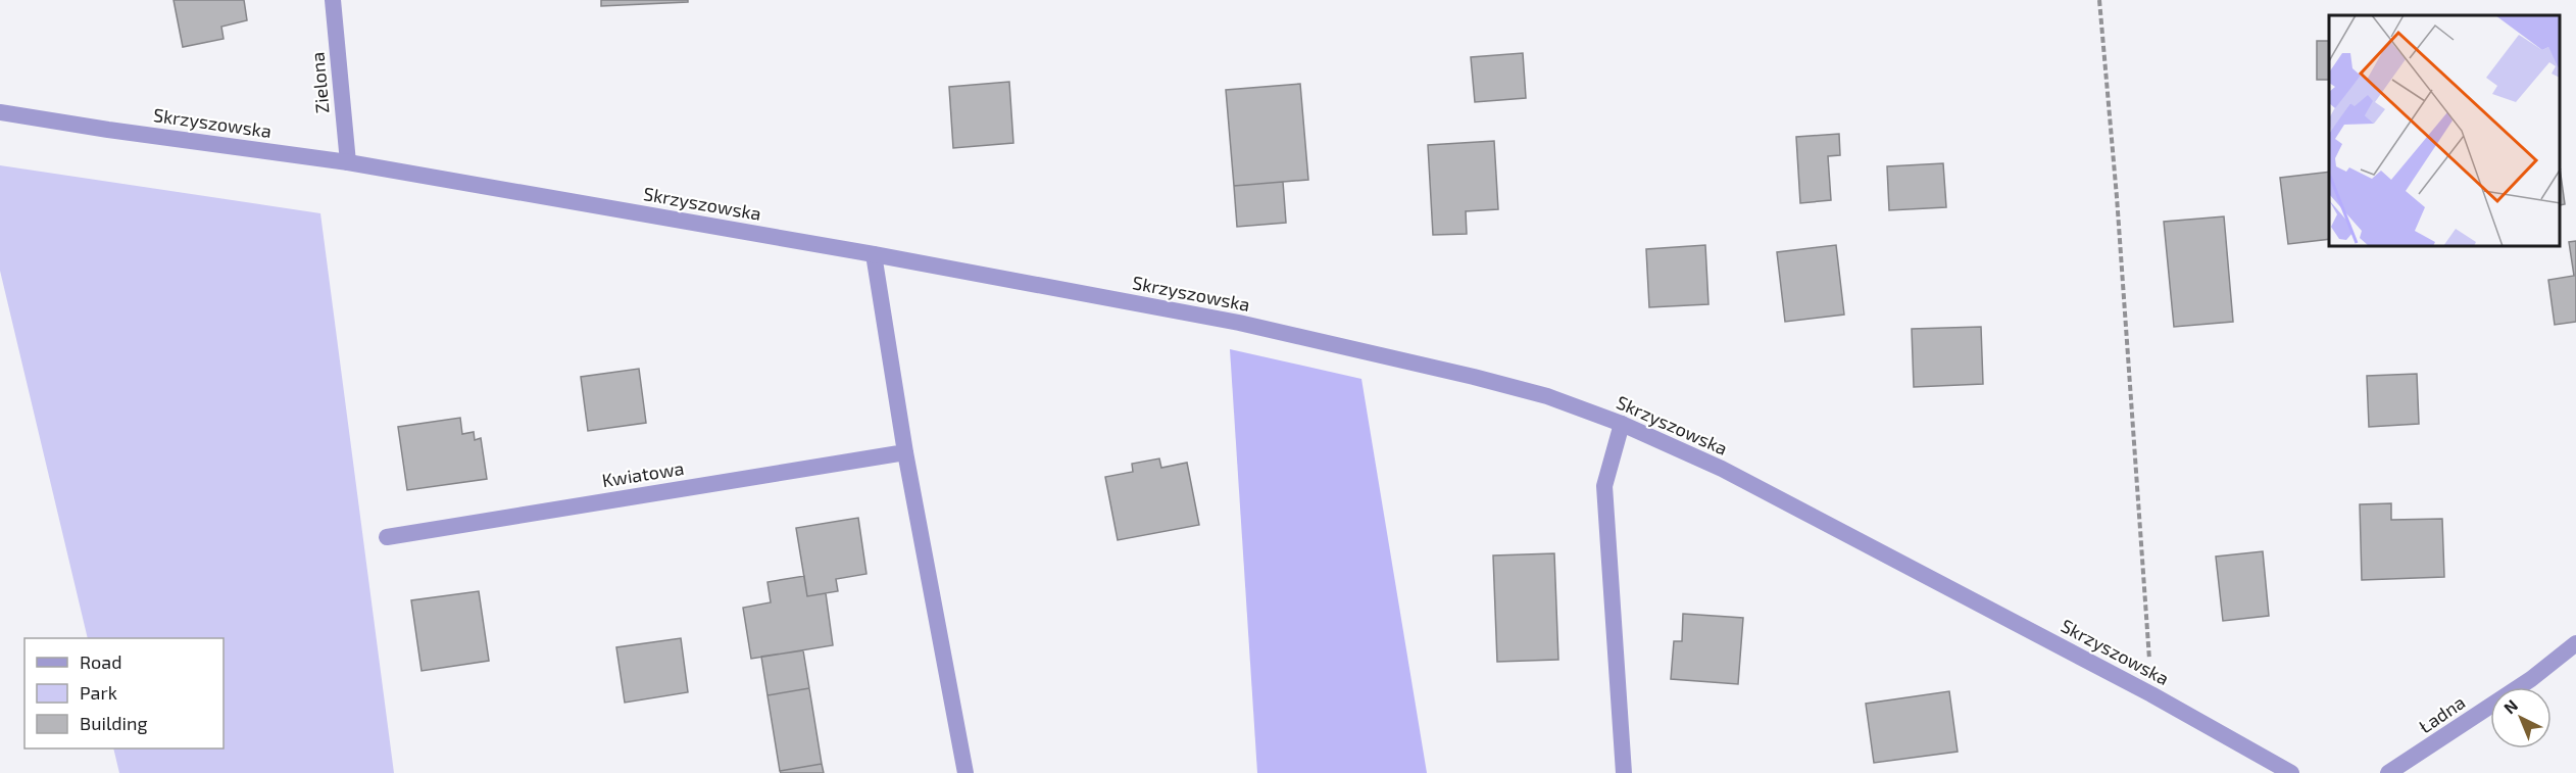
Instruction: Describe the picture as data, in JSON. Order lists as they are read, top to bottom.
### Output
{
  "streets": {
    "street": [
      "Zielona",
      "Skrzyszowska",
      "Kwiatowa",
      "Ładna"
    ]
  },
  "crossings": [
    ["Zielona", "Skrzyszowska"]
  ],
  "legend": ["Road", "Park", "Building"],
  "north": "top left"
}
